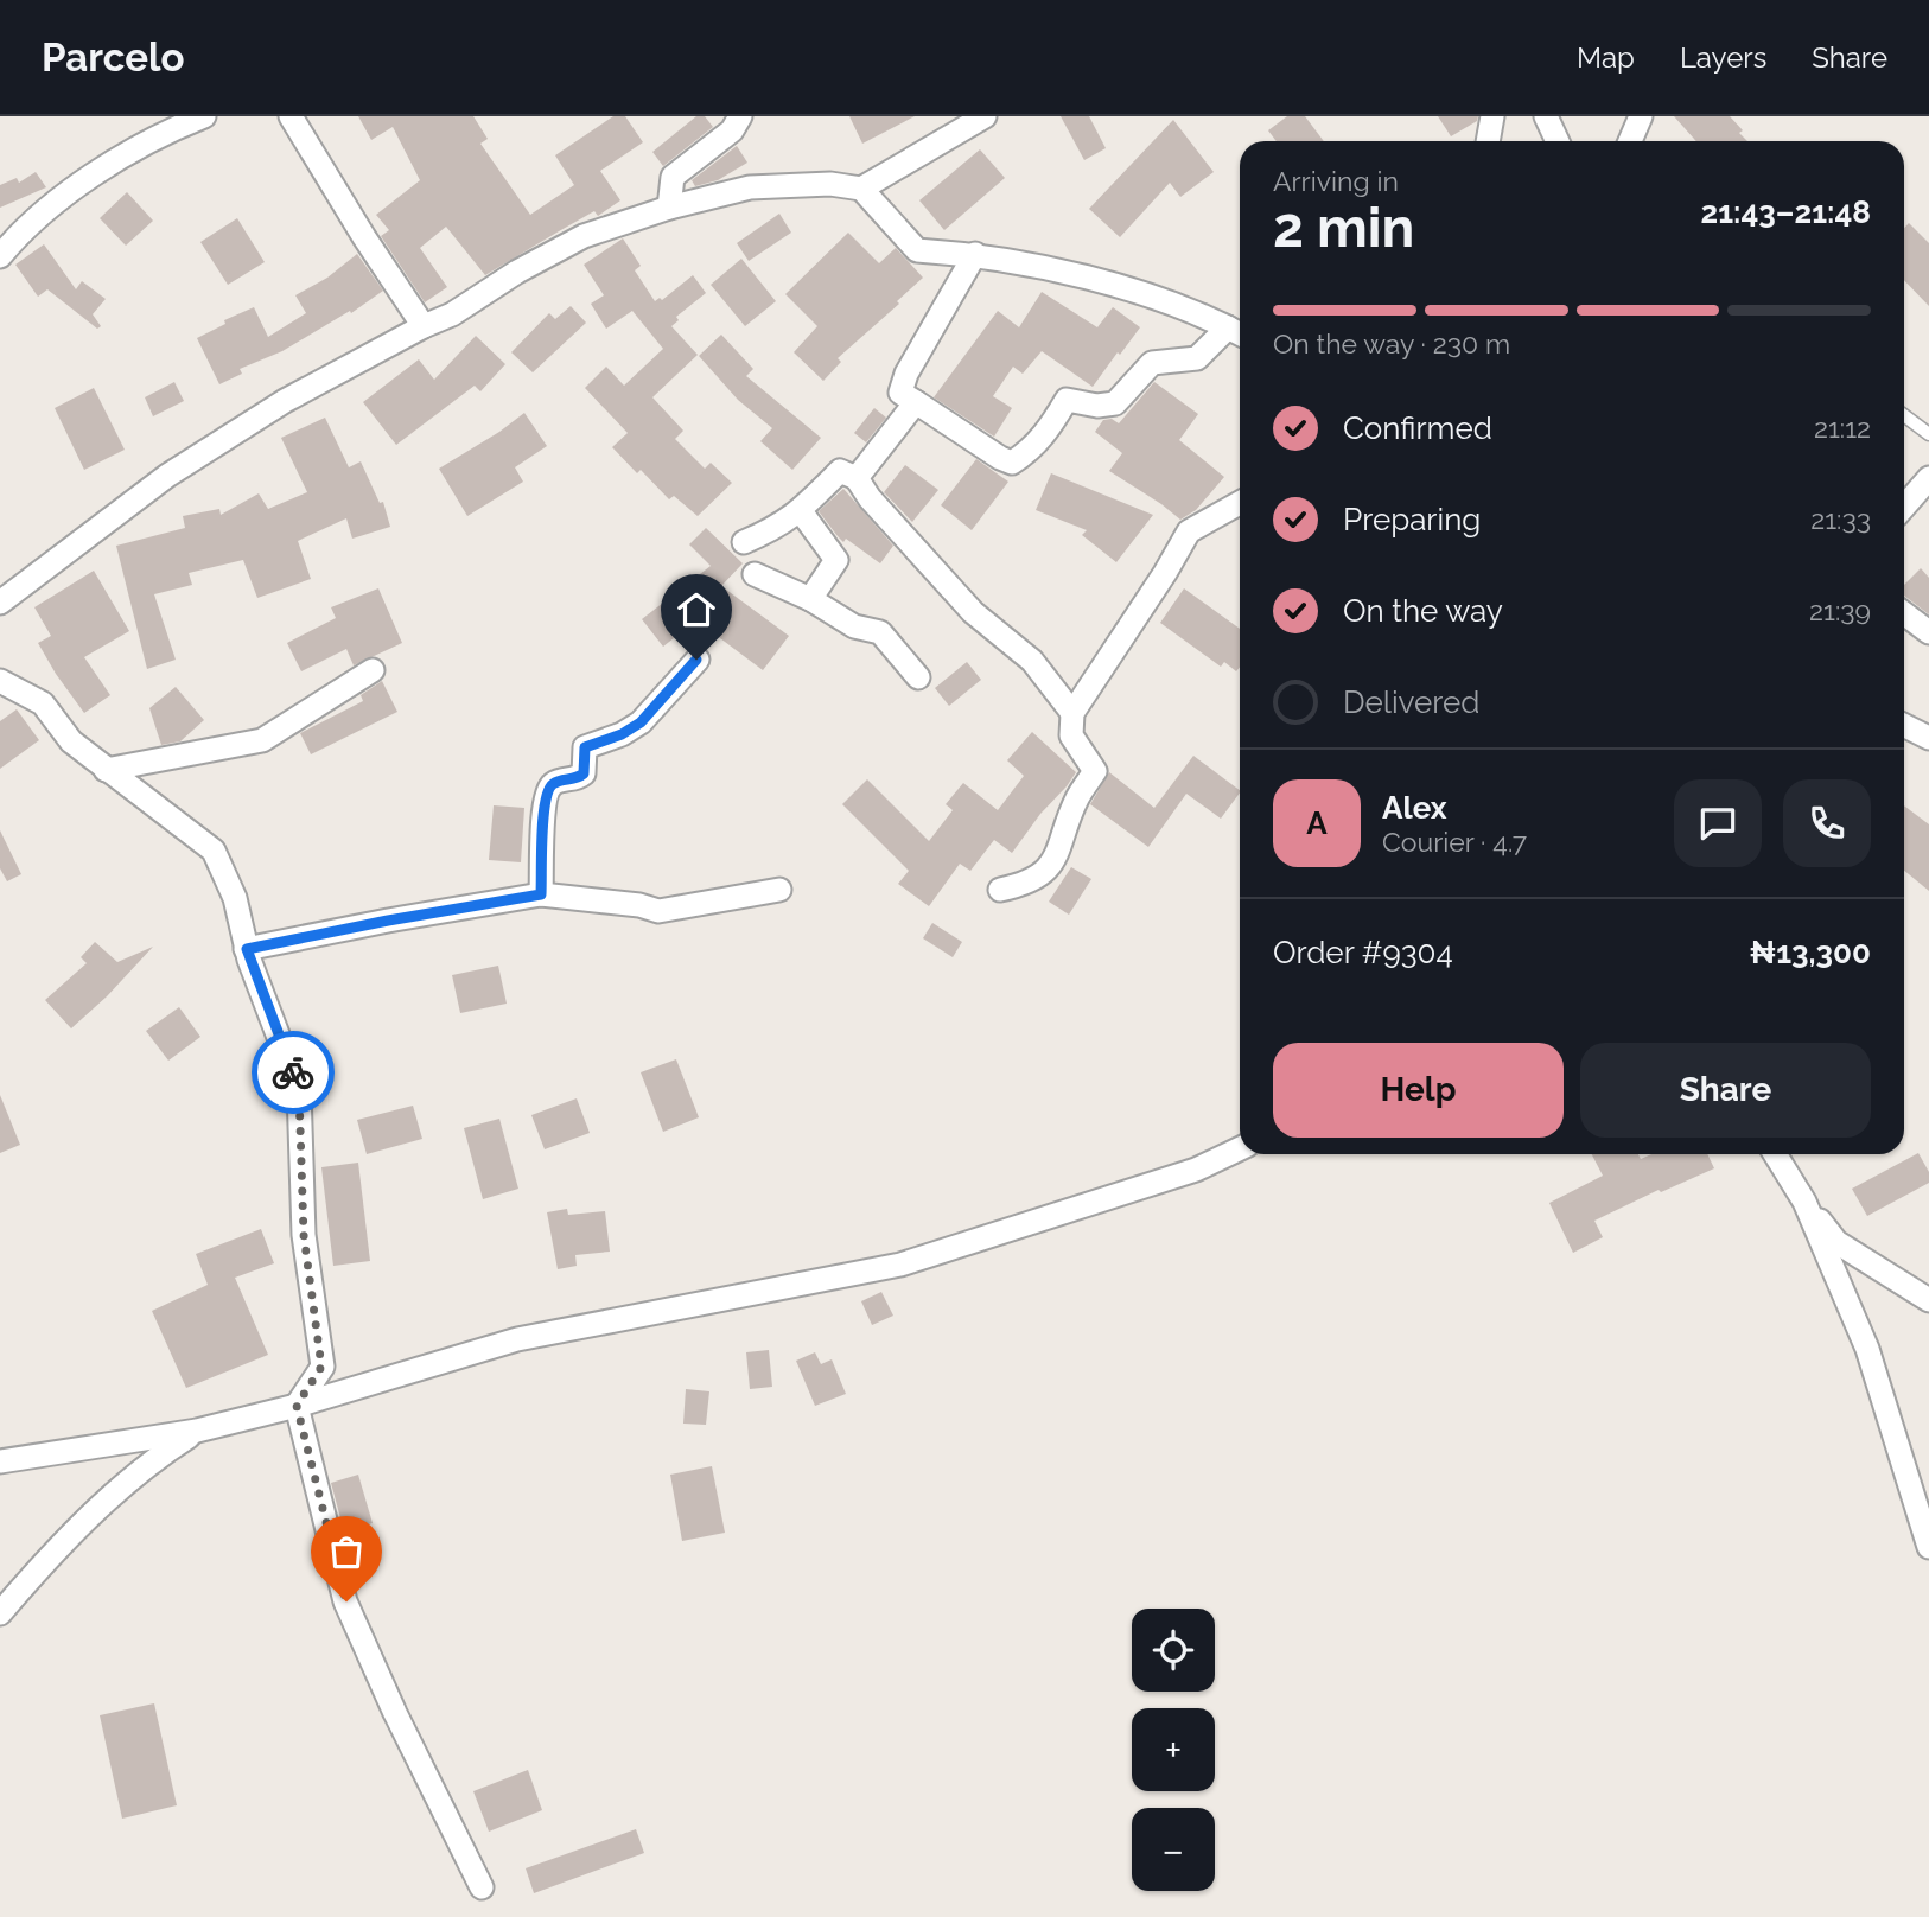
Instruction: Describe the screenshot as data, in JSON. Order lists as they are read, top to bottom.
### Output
{
  "page": {
    "header": "Parcelo",
    "nav": ["Map", "Layers", "Share"],
    "heading": ["2 min", "Arriving in", "21:43–21:48"],
    "panel": [
      "Alex",
      "Courier · 4.7",
      "Order #9304",
      "₦13,300"
    ],
    "bar": "On the way · 230 m",
    "list": [
      ["Confirmed", "21:12"],
      ["Preparing", "21:33"],
      ["On the way", "21:39"],
      "Delivered"
    ],
    "round": "A",
    "buttons": ["Help", "Share"],
    "map_buttons": ["+", "−"]
  }
}
